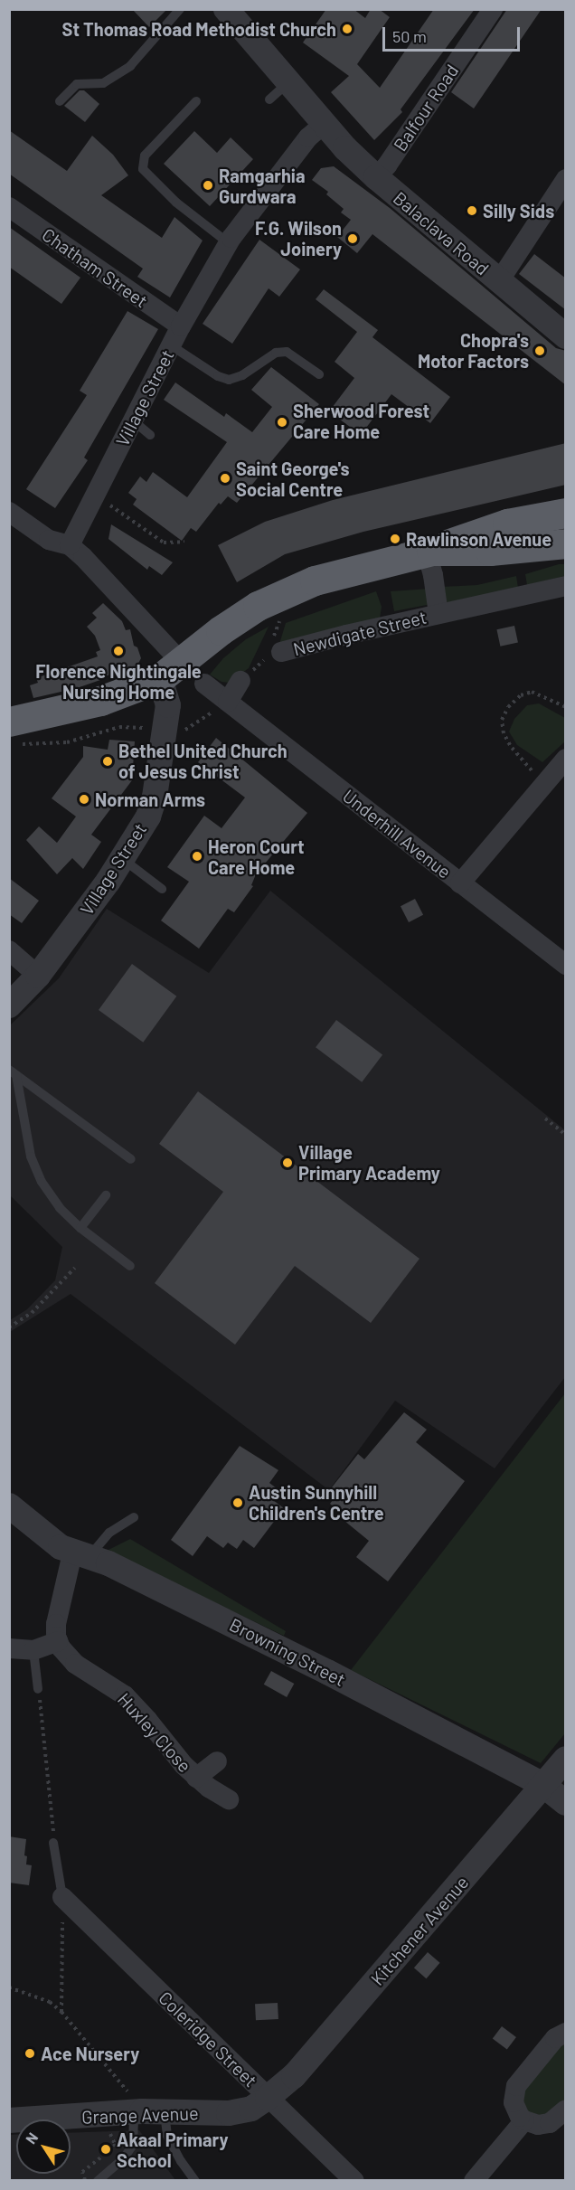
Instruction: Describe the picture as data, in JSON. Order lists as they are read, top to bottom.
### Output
{
  "streets": {
    "street": [
      "Balfour Road",
      "Balaclava Road",
      "Chatham Street",
      "Village Street",
      "Newdigate Street",
      "Underhill Avenue",
      "Browning Street",
      "Huxley Close",
      "Kitchener Avenue",
      "Coleridge Street",
      "Grange Avenue"
    ]
  },
  "crossings": [
    ["Balfour Road", "Balaclava Road"],
    ["Balaclava Road", "Village Street"],
    ["Chatham Street", "Village Street"],
    ["Browning Street", "Kitchener Avenue"],
    ["Kitchener Avenue", "Coleridge Street"],
    ["Kitchener Avenue", "Grange Avenue"],
    ["Coleridge Street", "Grange Avenue"]
  ],
  "places": [
    "St Thomas Road Methodist Church",
    "Ramgarhia Gurdwara",
    "Silly Sids",
    "F.G. Wilson Joinery",
    "Chopra's Motor Factors",
    "Sherwood Forest Care Home",
    "Saint George's Social Centre",
    "Rawlinson Avenue",
    "Florence Nightingale Nursing Home",
    "Bethel United Church of Jesus Christ",
    "Norman Arms",
    "Heron Court Care Home",
    "Village Primary Academy",
    "Austin Sunnyhill Children's Centre",
    "Ace Nursery",
    "Akaal Primary School"
  ],
  "scale_bar": "50 m",
  "north": "top left"
}
